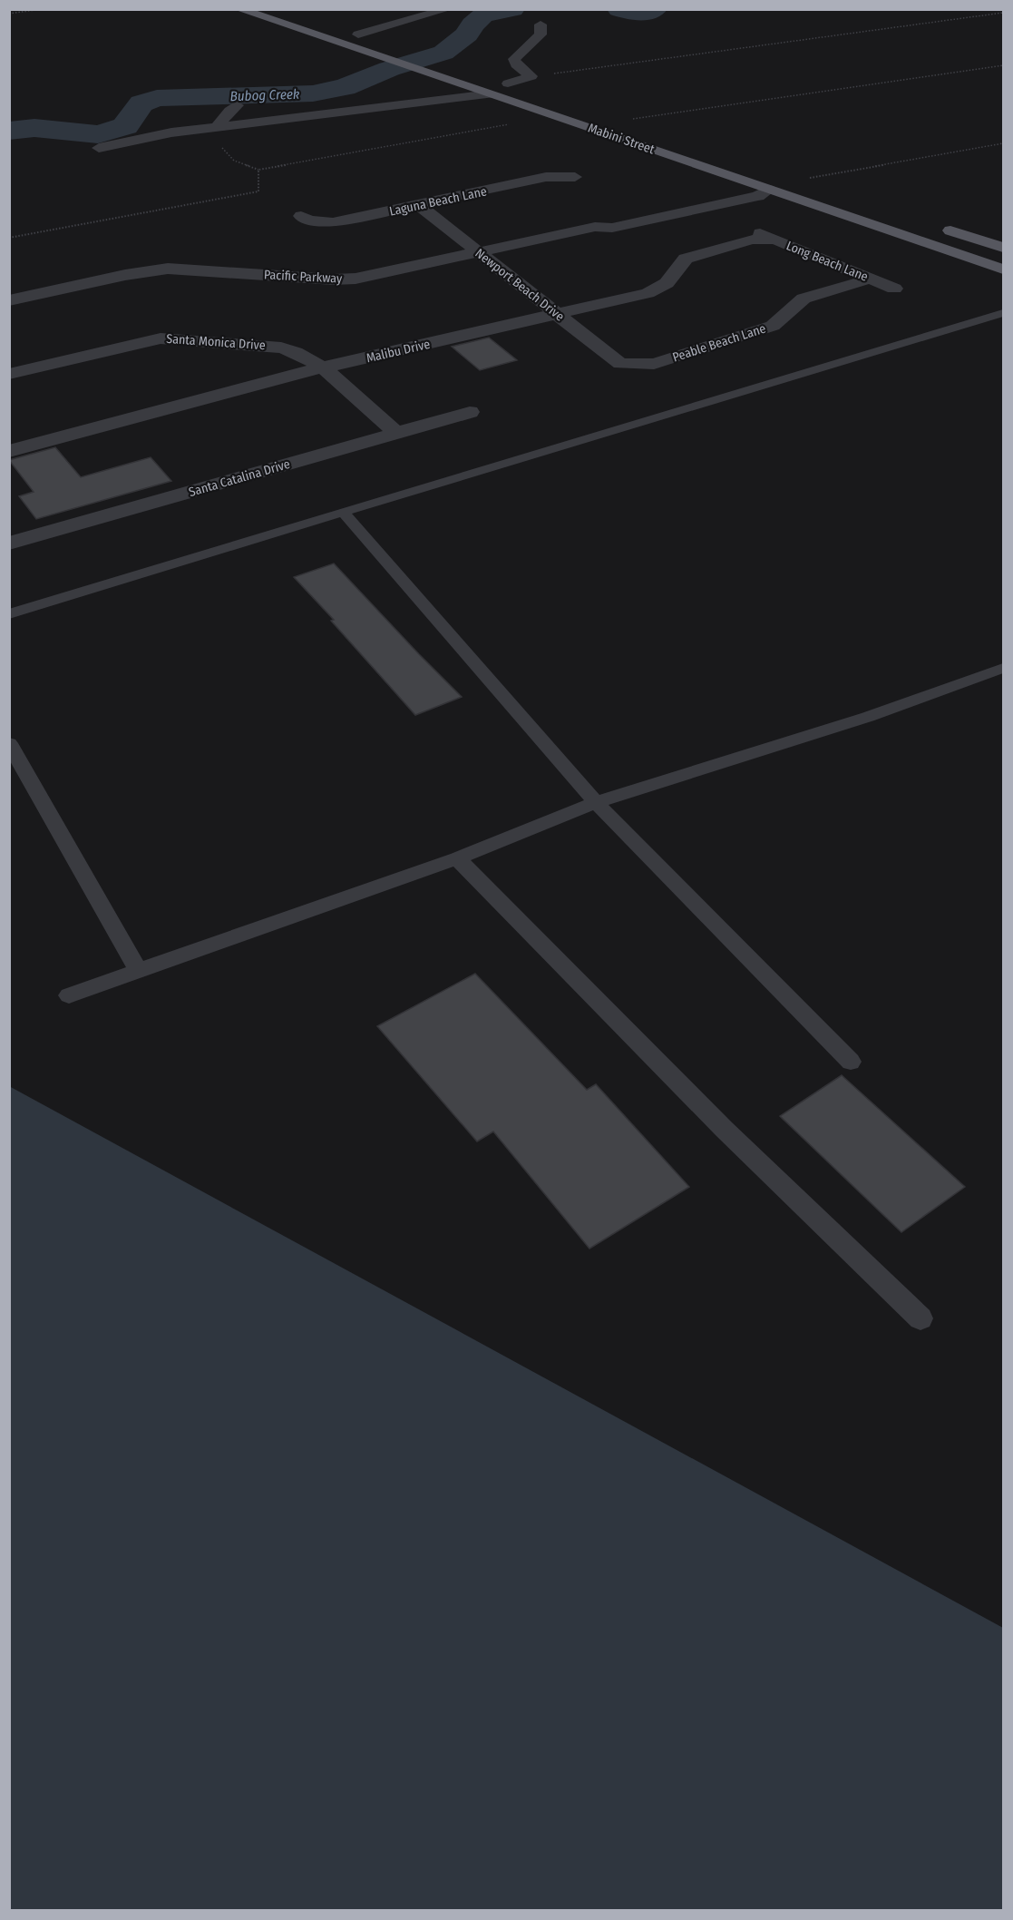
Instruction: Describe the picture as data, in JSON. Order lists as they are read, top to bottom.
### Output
{
  "streets": {
    "main road": ["Mabini Street"],
    "street": [
      "Laguna Beach Lane",
      "Long Beach Lane",
      "Pacific Parkway",
      "Newport Beach Drive",
      "Santa Monica Drive",
      "Peable Beach Lane",
      "Malibu Drive",
      "Santa Catalina Drive"
    ]
  },
  "crossings": [
    ["Mabini Street", "Pacific Parkway"],
    ["Laguna Beach Lane", "Newport Beach Drive"],
    ["Long Beach Lane", "Peable Beach Lane"],
    ["Long Beach Lane", "Malibu Drive"],
    ["Pacific Parkway", "Newport Beach Drive"],
    ["Newport Beach Drive", "Peable Beach Lane"],
    ["Newport Beach Drive", "Malibu Drive"],
    ["Santa Monica Drive", "Malibu Drive"],
    ["Santa Monica Drive", "Santa Catalina Drive"]
  ],
  "water": ["Bubog Creek"]
}
